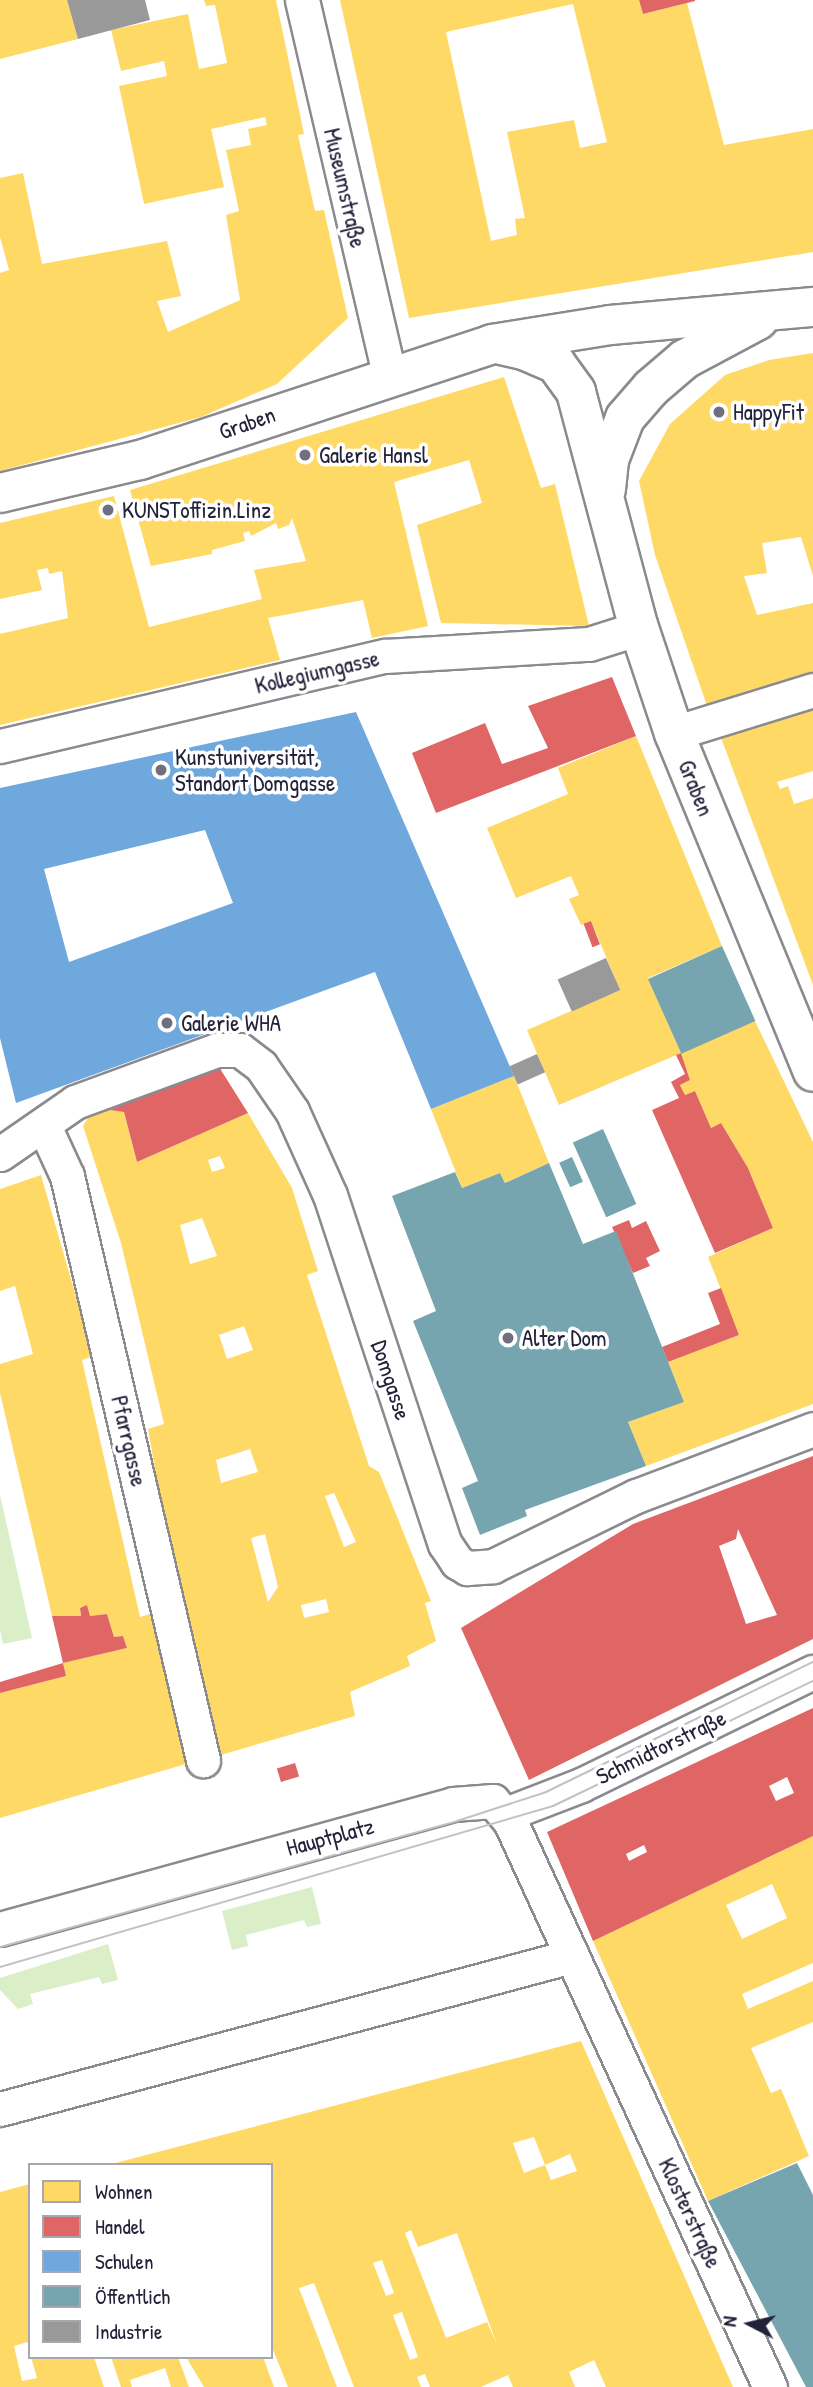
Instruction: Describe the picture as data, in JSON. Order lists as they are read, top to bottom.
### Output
{
  "streets": {
    "street": [
      "Museumstraße",
      "Graben",
      "Kollegiumgasse",
      "Domgasse",
      "Pfarrgasse",
      "Schmidtorstraße",
      "Hauptplatz",
      "Klosterstraße"
    ]
  },
  "crossings": [
    ["Museumstraße", "Graben"],
    ["Graben", "Kollegiumgasse"],
    ["Domgasse", "Pfarrgasse"],
    ["Schmidtorstraße", "Hauptplatz"]
  ],
  "places": [
    "HappyFit",
    "Galerie Hansl",
    "KUNSToffizin.Linz",
    "Kunstuniversität, Standort Domgasse",
    "Galerie WHA",
    "Alter Dom"
  ],
  "legend": [
    "Wohnen",
    "Handel",
    "Schulen",
    "Öffentlich",
    "Industrie"
  ],
  "north": "left"
}
